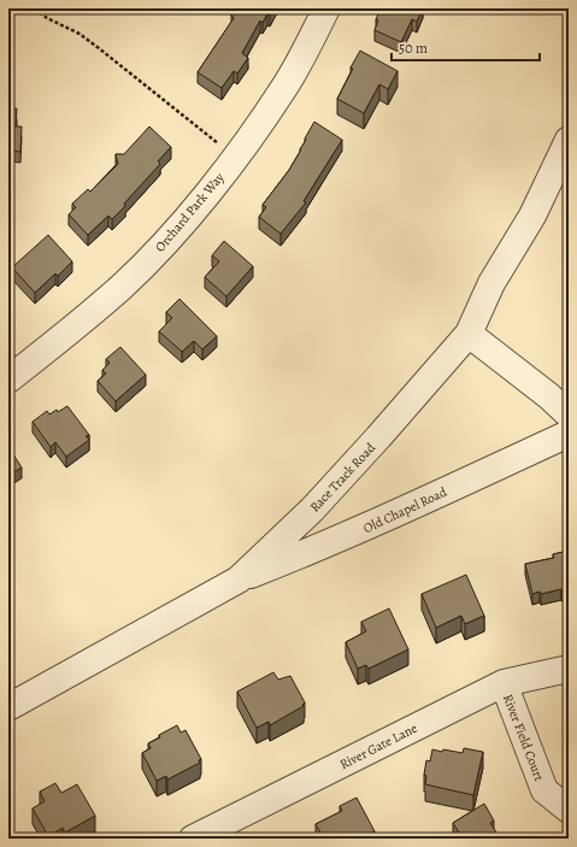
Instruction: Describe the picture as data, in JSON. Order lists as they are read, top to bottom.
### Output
{
  "streets": {
    "street": [
      "Orchard Park Way",
      "Race Track Road",
      "Old Chapel Road",
      "River Field Court",
      "River Gate Lane"
    ]
  },
  "crossings": [
    ["Race Track Road", "Old Chapel Road"],
    ["River Field Court", "River Gate Lane"]
  ],
  "scale_bar": "50 m"
}
